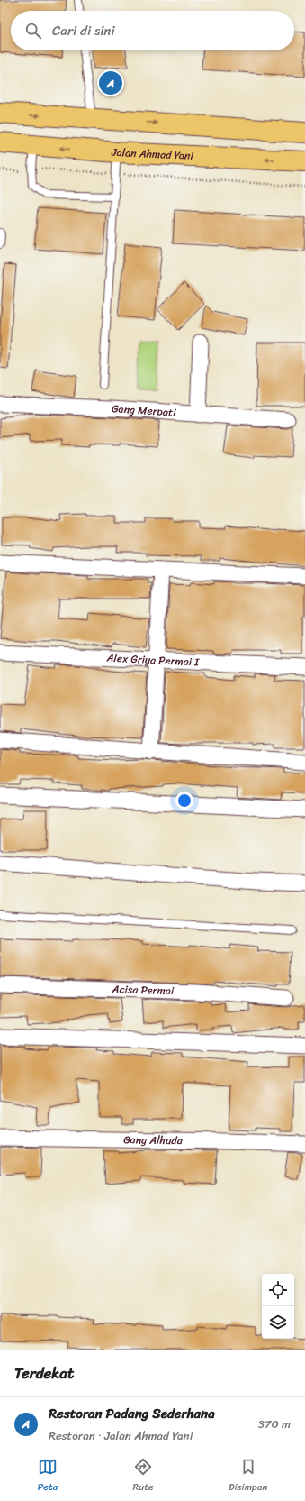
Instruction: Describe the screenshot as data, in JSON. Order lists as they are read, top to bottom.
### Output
{
  "streets": {
    "highway": ["Jalan Ahmad Yani"],
    "street": [
      "Gang Merpati",
      "Alex Griya Permai I",
      "Acisa Permai",
      "Gang Alhuda"
    ]
  },
  "page": {
    "search": "Cari di sini",
    "pins": "A",
    "heading": "Terdekat",
    "list": [
      {
        "mark": "A",
        "name": "Restoran Padang Sederhana",
        "note": "Restoran · Jalan Ahmad Yani",
        "value": "370 m"
      }
    ],
    "nav": ["Peta", "Rute", "Disimpan"]
  }
}
